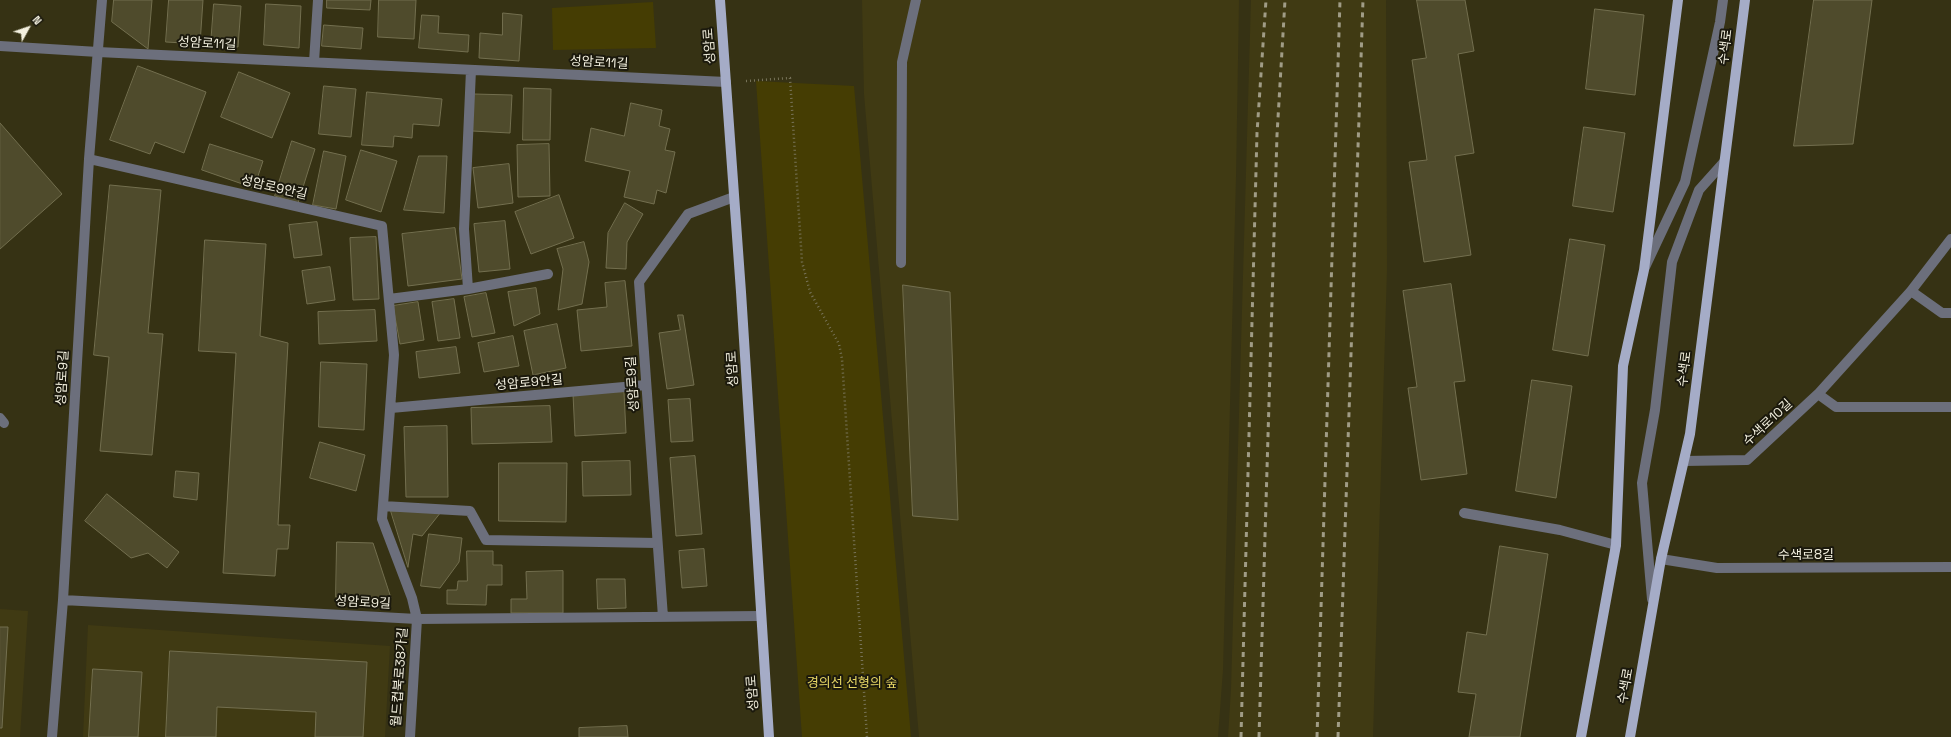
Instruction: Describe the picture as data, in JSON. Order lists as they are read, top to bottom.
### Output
{
  "streets": {
    "main road": ["성암로", "수색로"],
    "street": [
      "성암로11길",
      "성암로9안길",
      "성암로9길",
      "수색로10길",
      "수색로8길",
      "월드컵북로38가길"
    ]
  },
  "crossings": [
    ["성암로11길", "성암로"],
    ["성암로", "성암로9길"],
    ["수색로", "수색로10길"],
    ["수색로", "수색로8길"],
    ["성암로9안길", "성암로9길"],
    ["성암로9안길", "월드컵북로38가길"],
    ["성암로9길", "월드컵북로38가길"]
  ],
  "parks": ["경의선 선형의 숲"],
  "north": "top right"
}
